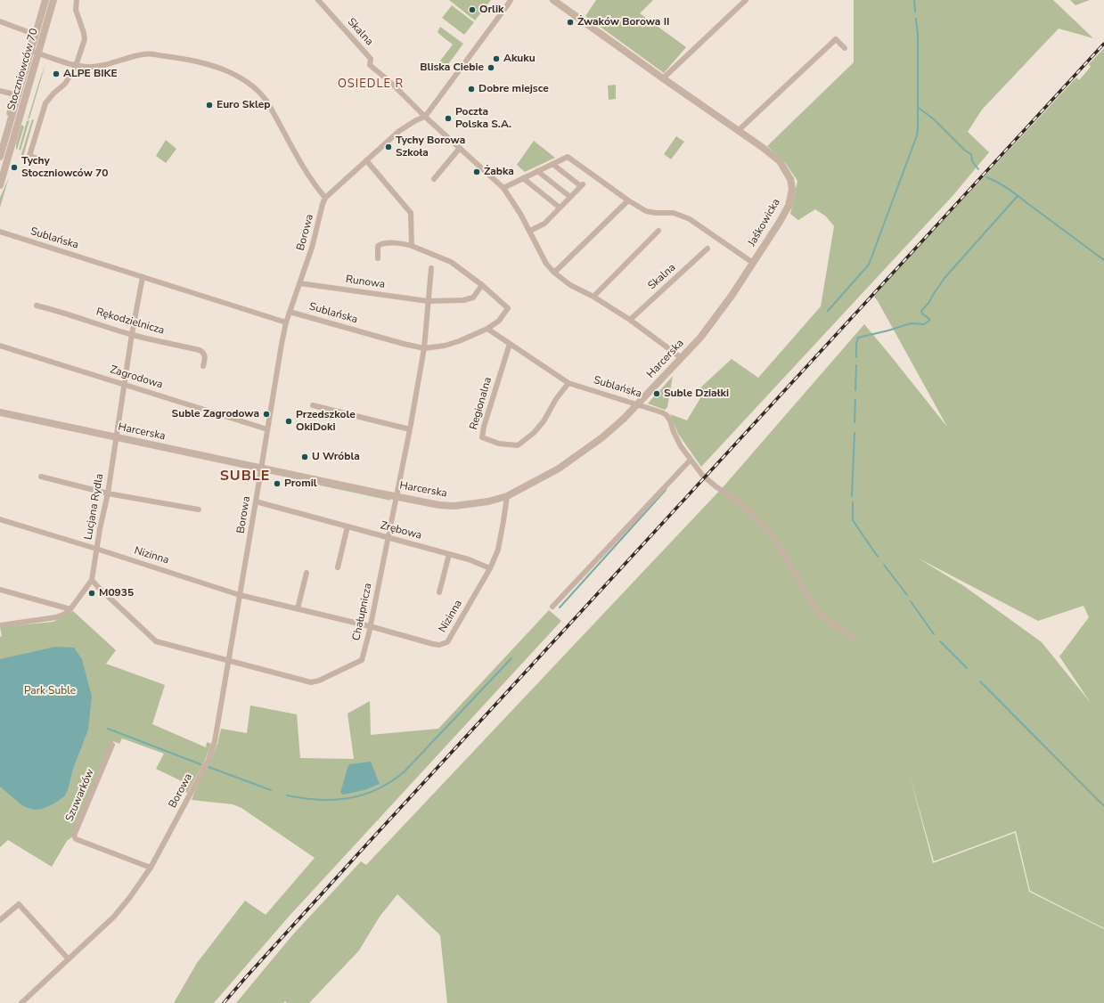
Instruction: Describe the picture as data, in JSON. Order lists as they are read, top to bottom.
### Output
{
  "streets": {
    "street": [
      "Skalna",
      "Stoczniowców 70",
      "Jaśkowicka",
      "Borowa",
      "Sublańska",
      "Runowa",
      "Rękodzielnicza",
      "Harcerska",
      "Zagrodowa",
      "Regionalna",
      "Lucjana Rydla",
      "Zrębowa",
      "Nizinna",
      "Chałupnicza",
      "Szuwarków"
    ]
  },
  "crossings": [
    ["Skalna", "Harcerska"],
    ["Jaśkowicka", "Harcerska"],
    ["Borowa", "Sublańska"],
    ["Borowa", "Runowa"],
    ["Borowa", "Harcerska"],
    ["Borowa", "Zagrodowa"],
    ["Borowa", "Zrębowa"],
    ["Borowa", "Nizinna"],
    ["Borowa", "Chałupnicza"],
    ["Borowa", "Szuwarków"],
    ["Sublańska", "Harcerska"],
    ["Sublańska", "Regionalna"],
    ["Sublańska", "Lucjana Rydla"],
    ["Sublańska", "Chałupnicza"],
    ["Rękodzielnicza", "Lucjana Rydla"],
    ["Harcerska", "Lucjana Rydla"],
    ["Harcerska", "Nizinna"],
    ["Harcerska", "Chałupnicza"],
    ["Zagrodowa", "Lucjana Rydla"],
    ["Lucjana Rydla", "Nizinna"],
    ["Zrębowa", "Nizinna"],
    ["Zrębowa", "Chałupnicza"],
    ["Nizinna", "Chałupnicza"]
  ],
  "districts": ["OSIEDLE R", "SUBLE"],
  "parks": ["Park Suble"],
  "places": [
    "Orlik",
    "Żwaków Borowa II",
    "Akuku",
    "Bliska Ciebie",
    "ALPE BIKE",
    "Dobre miejsce",
    "Euro Sklep",
    "Poczta Polska S.A.",
    "Tychy Borowa Szkoła",
    "Tychy Stoczniowców 70",
    "Żabka",
    "Suble Działki",
    "Suble Zagrodowa",
    "Przedszkole OkiDoki",
    "U Wróbla",
    "Promil",
    "M0935"
  ]
}
